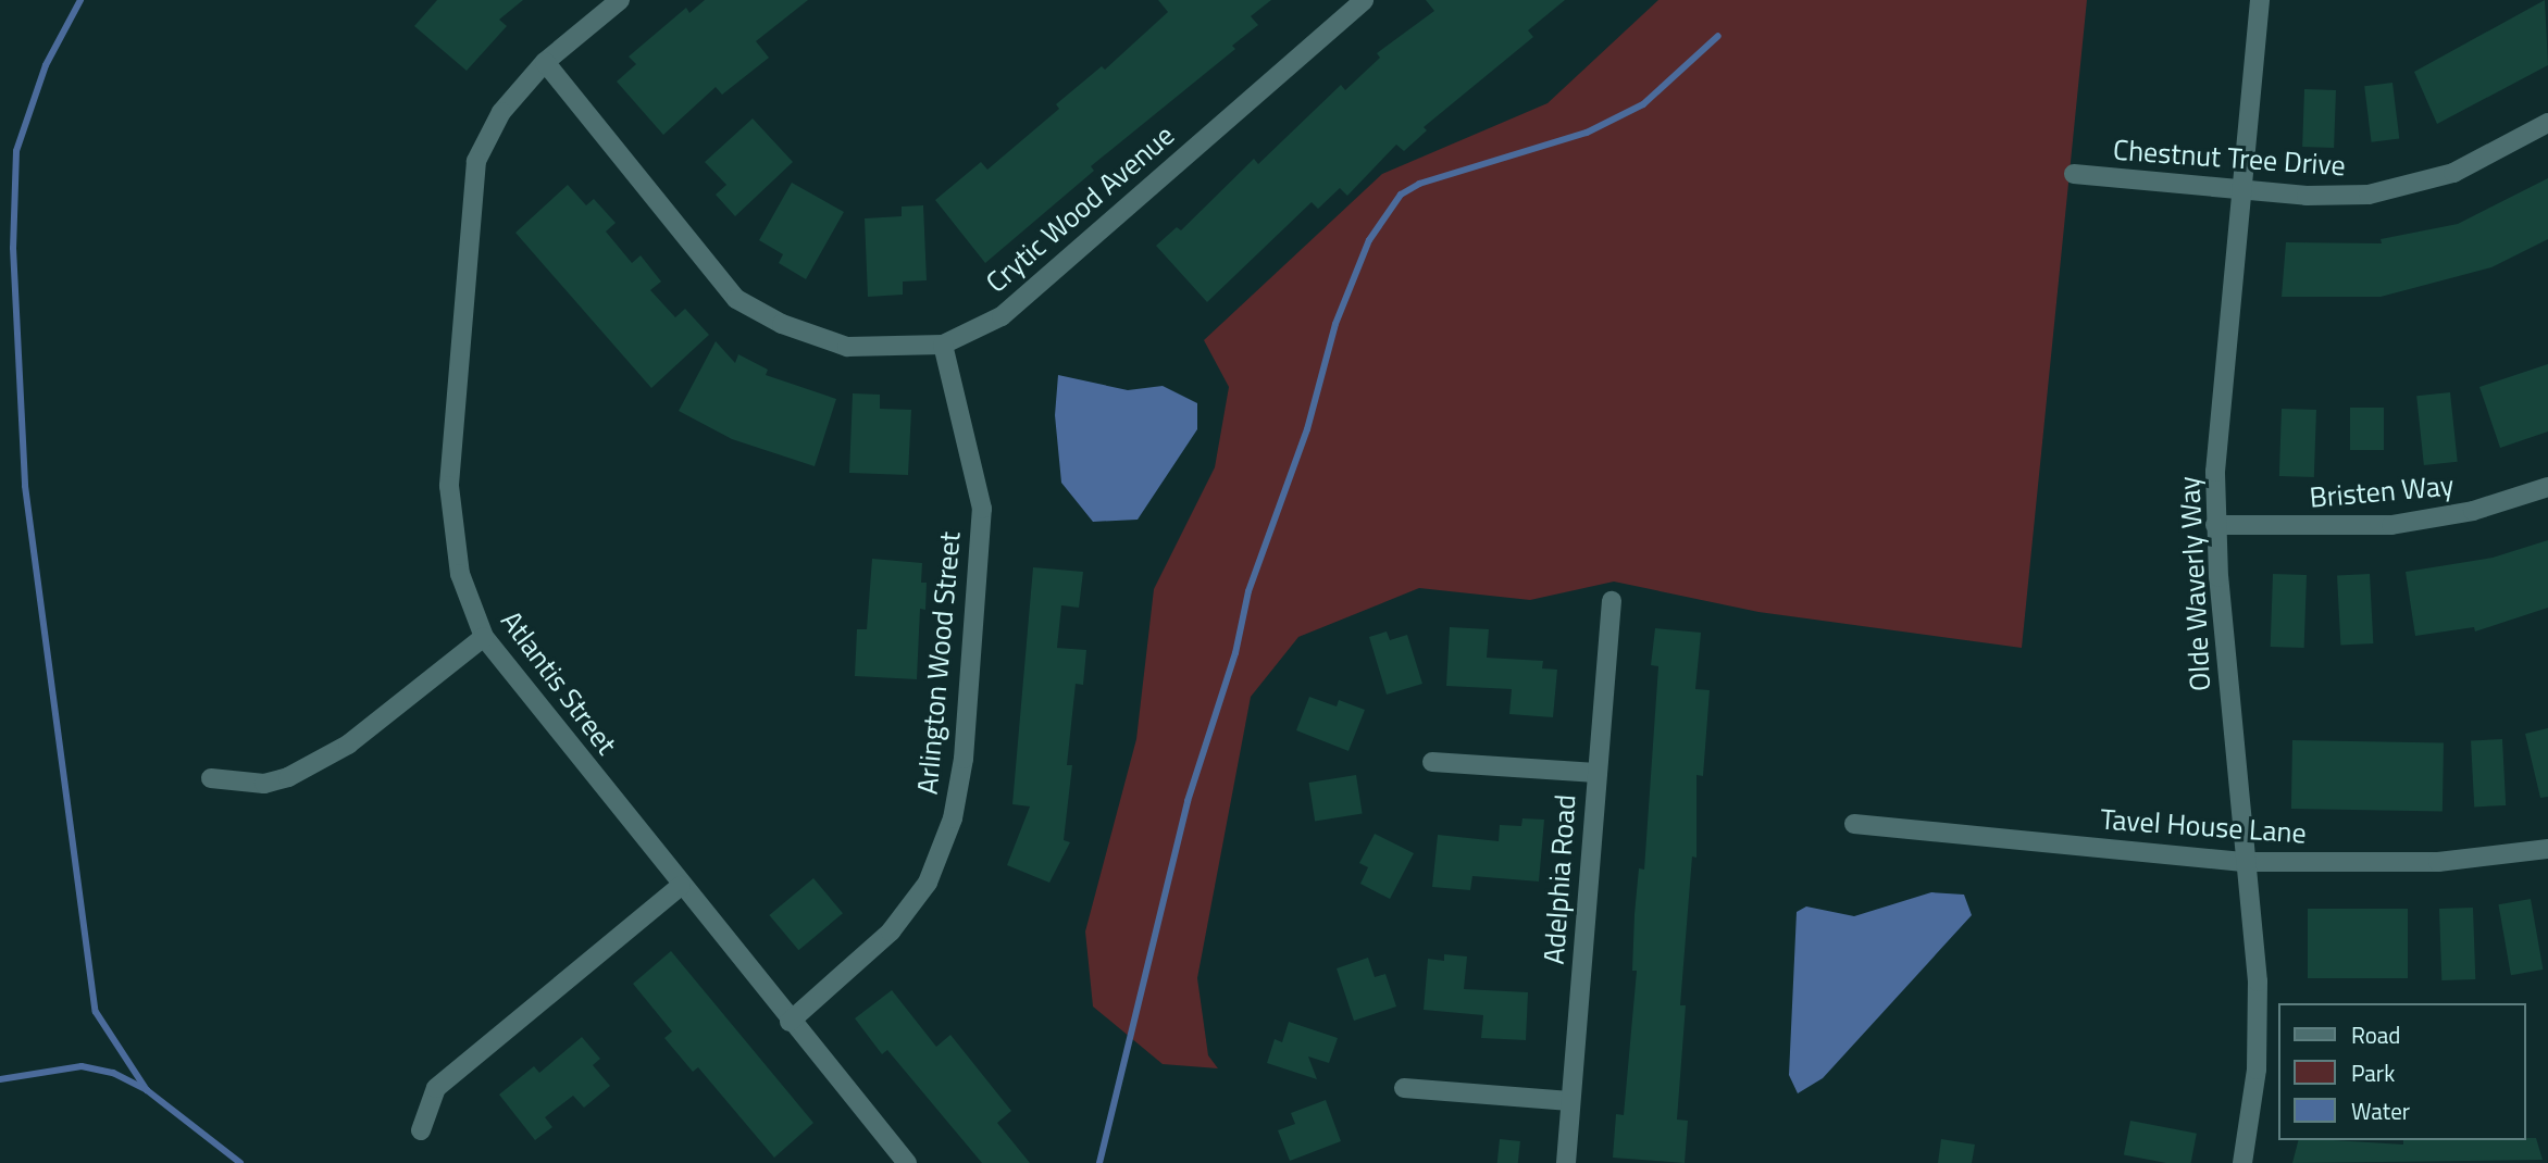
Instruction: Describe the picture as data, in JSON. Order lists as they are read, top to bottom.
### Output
{
  "streets": {
    "street": [
      "Chestnut Tree Drive",
      "Crytic Wood Avenue",
      "Bristen Way",
      "Olde Waverly Way",
      "Arlington Wood Street",
      "Atlantis Street",
      "Tavel House Lane",
      "Adelphia Road"
    ]
  },
  "crossings": [
    ["Chestnut Tree Drive", "Olde Waverly Way"],
    ["Crytic Wood Avenue", "Arlington Wood Street"],
    ["Crytic Wood Avenue", "Atlantis Street"],
    ["Bristen Way", "Olde Waverly Way"],
    ["Olde Waverly Way", "Tavel House Lane"],
    ["Arlington Wood Street", "Atlantis Street"]
  ],
  "legend": ["Road", "Park", "Water"]
}
